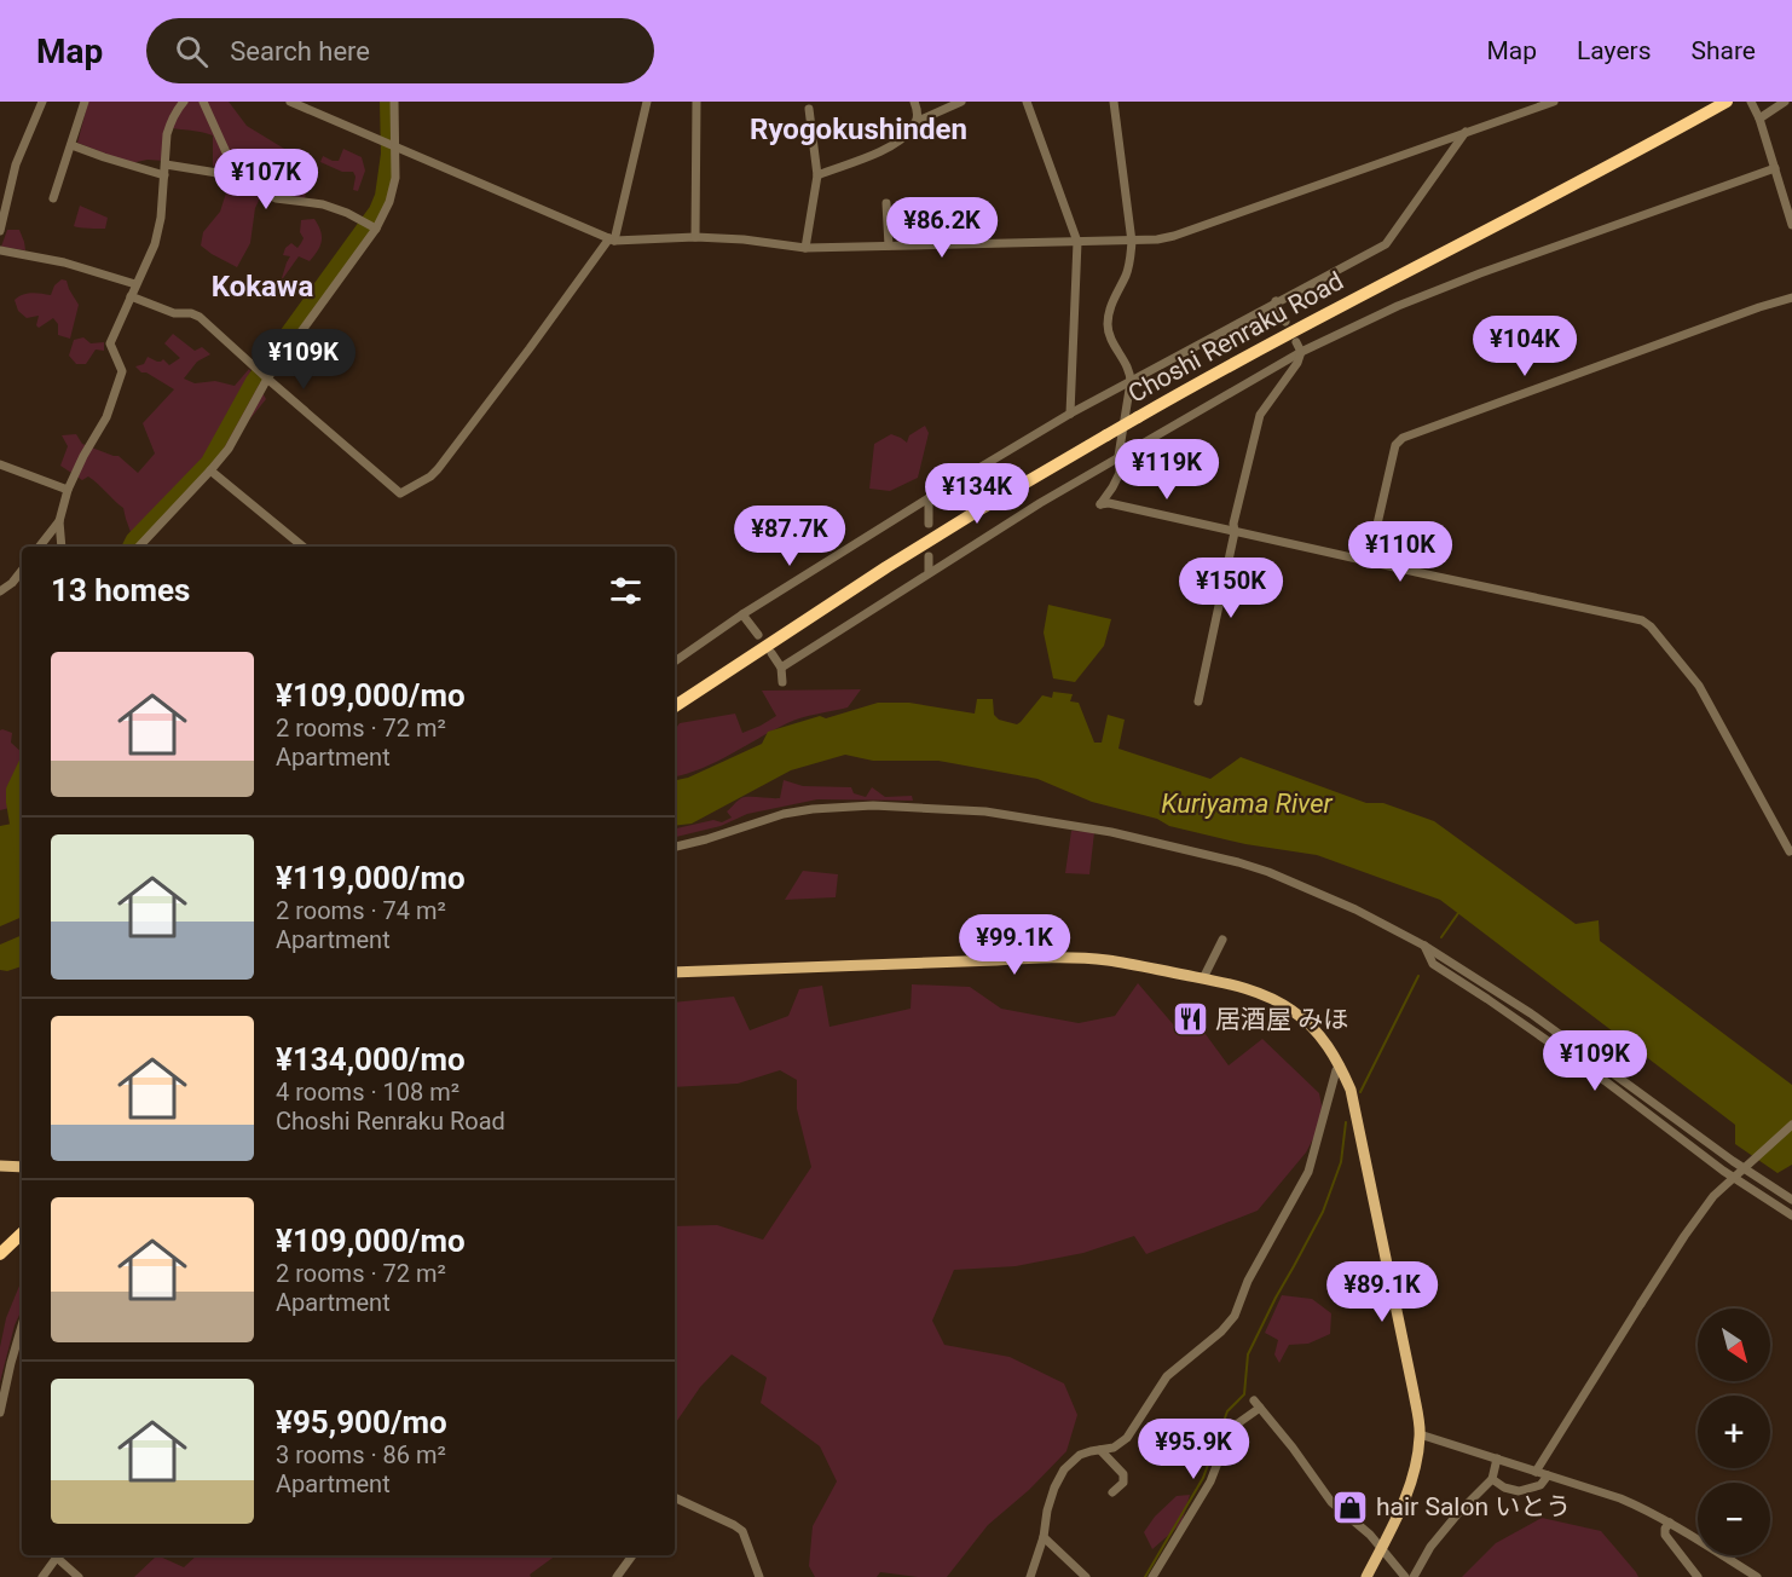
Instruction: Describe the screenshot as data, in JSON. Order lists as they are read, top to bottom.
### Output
{
  "streets": {
    "highway": ["Choshi Renraku Road"]
  },
  "districts": ["Ryogokushinden", "Kokawa"],
  "water": ["Kuriyama River"],
  "places": {
    "restaurant": ["居酒屋 みほ"],
    "shop": ["hair Salon いとう"]
  },
  "north": "bottom right",
  "page": {
    "header": "Map",
    "search": "Search here",
    "nav": ["Map", "Layers", "Share"],
    "price": [
      "¥107K",
      "¥86.2K",
      "¥104K",
      "¥109K",
      "¥119K",
      "¥134K",
      "¥87.7K",
      "¥110K",
      "¥150K",
      "¥99.1K",
      "¥109K",
      "¥89.1K",
      "¥95.9K"
    ],
    "heading": "13 homes",
    "list": [
      {
        "name": "¥109,000/mo",
        "note": "2 rooms · 72 m² · Apartment"
      },
      {
        "name": "¥119,000/mo",
        "note": "2 rooms · 74 m² · Apartment"
      },
      {
        "name": "¥134,000/mo",
        "note": "4 rooms · 108 m² · Choshi Renraku Road"
      },
      {
        "name": "¥109,000/mo",
        "note": "2 rooms · 72 m² · Apartment"
      },
      {
        "name": "¥95,900/mo",
        "note": "3 rooms · 86 m² · Apartment"
      }
    ],
    "map_buttons": ["+", "−"]
  }
}
